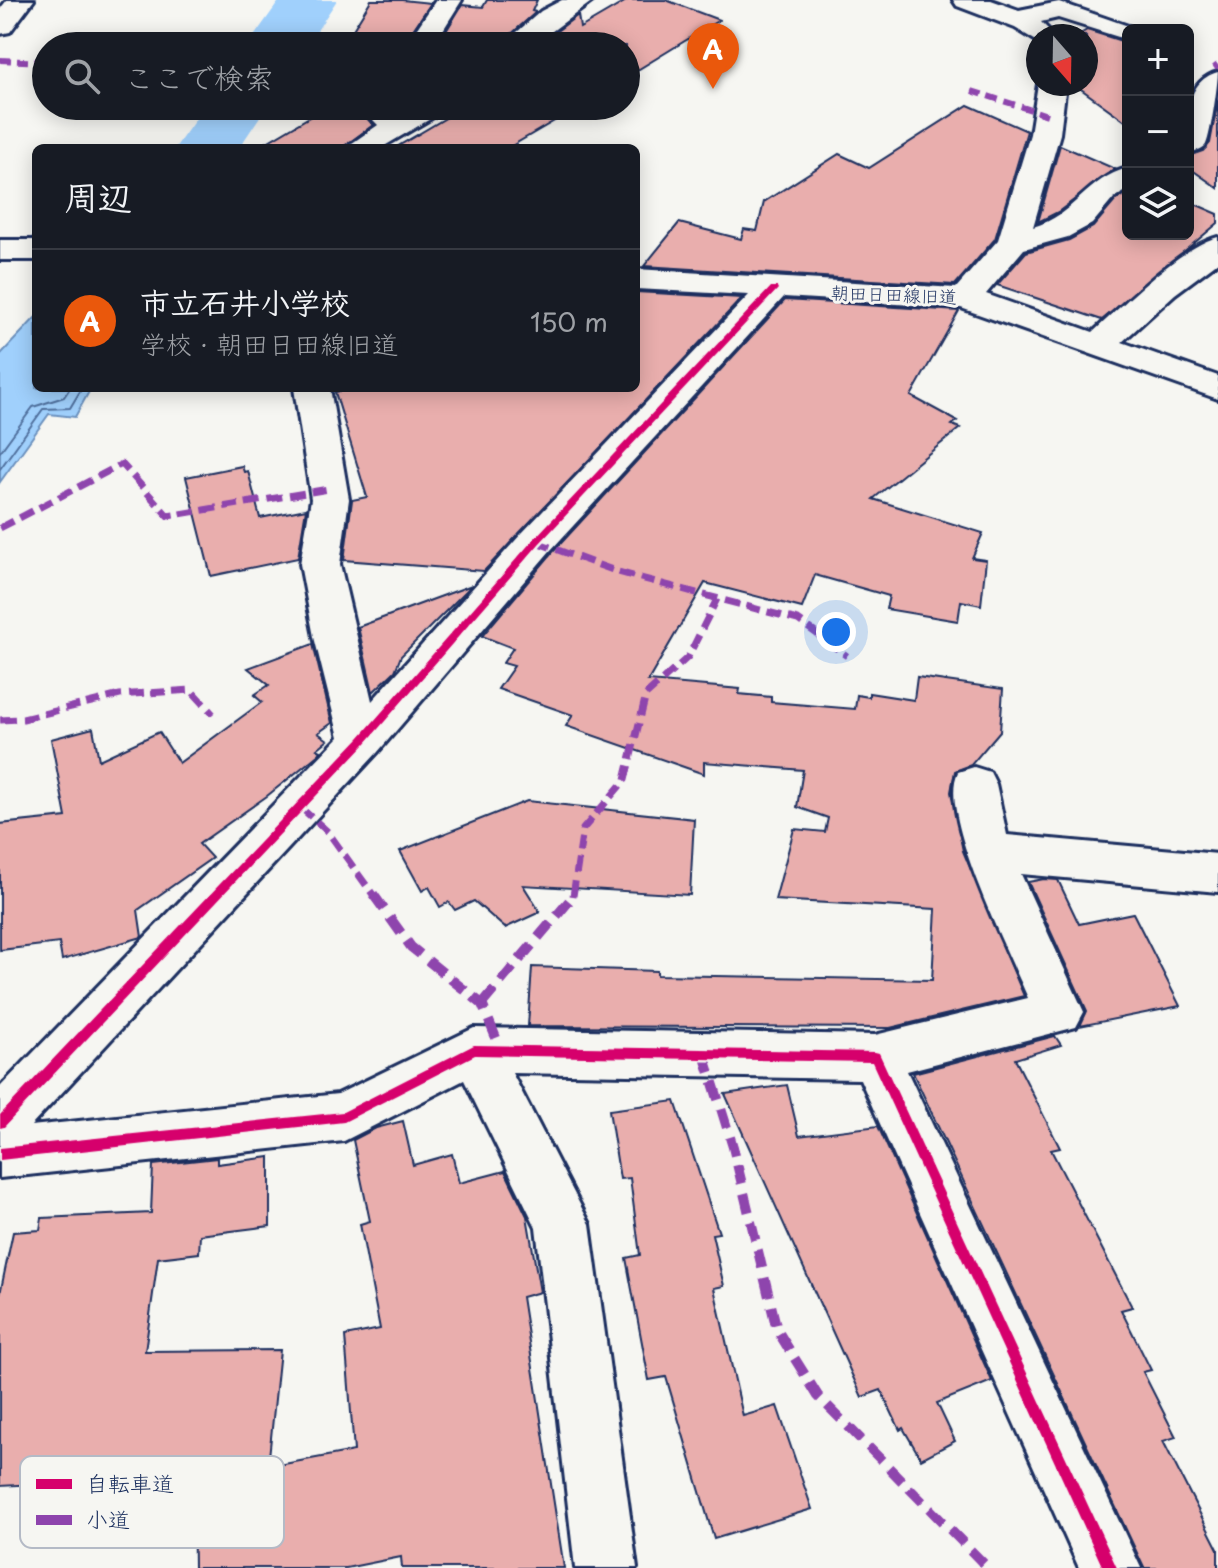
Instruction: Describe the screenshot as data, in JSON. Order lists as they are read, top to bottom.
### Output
{
  "streets": {
    "street": ["朝田日田線旧道"]
  },
  "legend": ["自転車道", "小道"],
  "north": "bottom",
  "page": {
    "pins": "A",
    "map_buttons": ["+", "−"],
    "search": "ここで検索",
    "heading": "周辺",
    "list": [
      {
        "mark": "A",
        "name": "市立石井小学校",
        "note": "学校 · 朝田日田線旧道",
        "value": "150 m"
      }
    ]
  }
}
